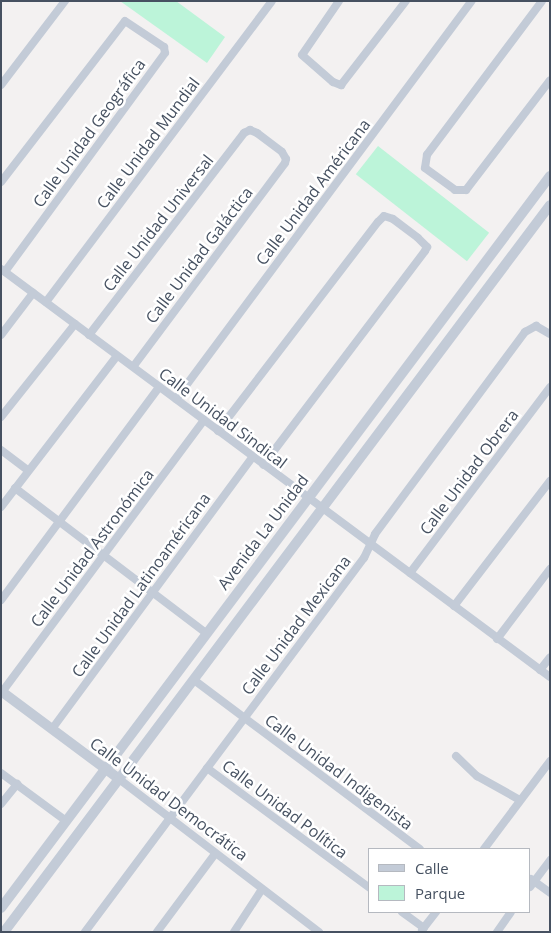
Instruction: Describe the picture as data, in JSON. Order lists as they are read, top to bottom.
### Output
{
  "streets": {
    "street": [
      "Calle Unidad Geográfica",
      "Calle Unidad Mundial",
      "Calle Unidad Américana",
      "Calle Unidad Universal",
      "Calle Unidad Galáctica",
      "Calle Unidad Sindical",
      "Calle Unidad Obrera",
      "Avenida La Unidad",
      "Calle Unidad Astronómica",
      "Calle Unidad Latinoaméricana",
      "Calle Unidad Mexicana",
      "Calle Unidad Indigenista",
      "Calle Unidad Democrática",
      "Calle Unidad Política"
    ]
  },
  "crossings": [
    ["Calle Unidad Geográfica", "Calle Unidad Sindical"],
    ["Calle Unidad Mundial", "Calle Unidad Sindical"],
    ["Calle Unidad Américana", "Calle Unidad Sindical"],
    ["Calle Unidad Universal", "Calle Unidad Galáctica"],
    ["Calle Unidad Universal", "Calle Unidad Sindical"],
    ["Calle Unidad Galáctica", "Calle Unidad Sindical"],
    ["Calle Unidad Sindical", "Calle Unidad Obrera"],
    ["Calle Unidad Sindical", "Avenida La Unidad"],
    ["Calle Unidad Sindical", "Calle Unidad Astronómica"],
    ["Calle Unidad Sindical", "Calle Unidad Latinoaméricana"],
    ["Calle Unidad Sindical", "Calle Unidad Mexicana"],
    ["Avenida La Unidad", "Calle Unidad Indigenista"],
    ["Avenida La Unidad", "Calle Unidad Democrática"],
    ["Calle Unidad Astronómica", "Calle Unidad Democrática"],
    ["Calle Unidad Latinoaméricana", "Calle Unidad Democrática"],
    ["Calle Unidad Mexicana", "Calle Unidad Indigenista"],
    ["Calle Unidad Mexicana", "Calle Unidad Democrática"],
    ["Calle Unidad Mexicana", "Calle Unidad Política"]
  ],
  "legend": ["Calle", "Parque"]
}
